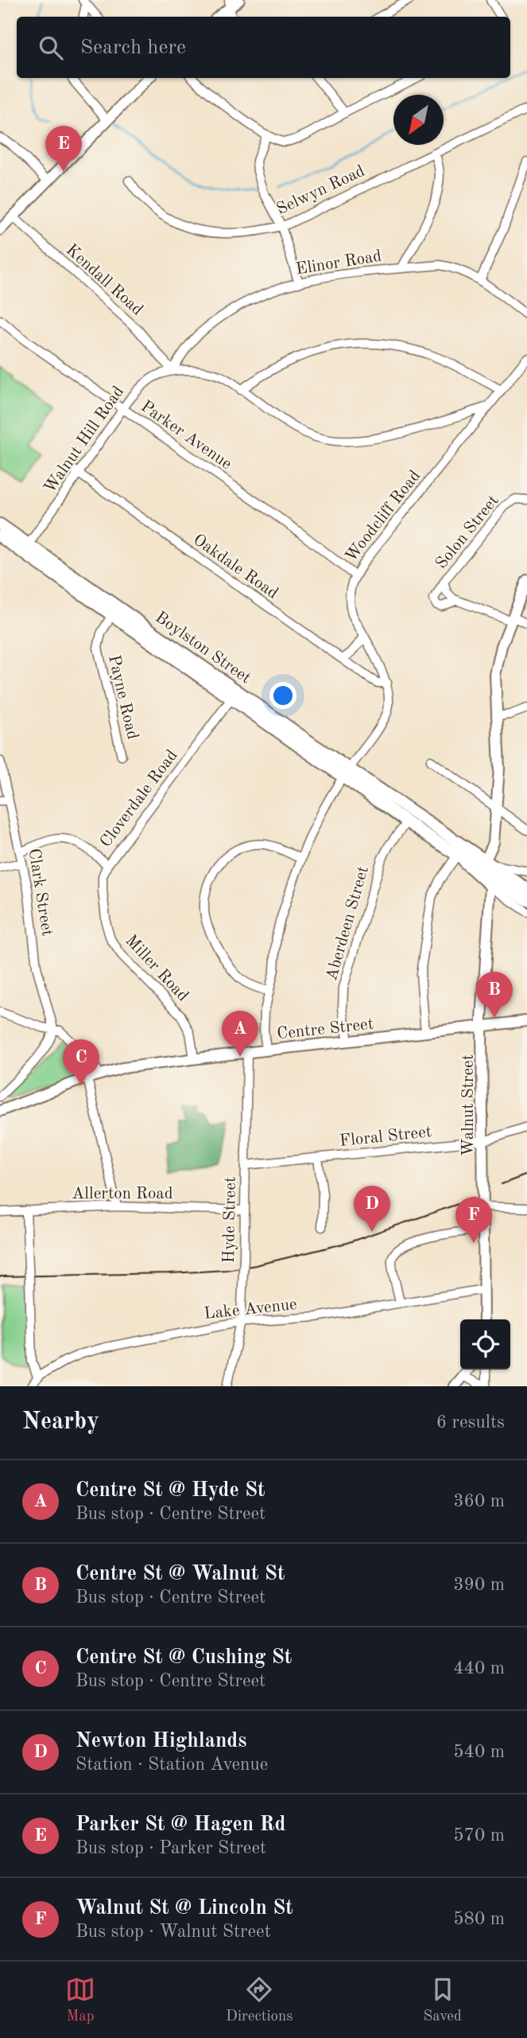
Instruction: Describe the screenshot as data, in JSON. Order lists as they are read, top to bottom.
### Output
{
  "streets": {
    "highway": ["Boylston Street"],
    "main road": ["Centre Street", "Walnut Street"],
    "street": [
      "Selwyn Road",
      "Elinor Road",
      "Kendall Road",
      "Parker Avenue",
      "Walnut Hill Road",
      "Woodcliff Road",
      "Solon Street",
      "Oakdale Road",
      "Payne Road",
      "Cloverdale Road",
      "Clark Street",
      "Aberdeen Street",
      "Miller Road",
      "Floral Street",
      "Allerton Road",
      "Hyde Street",
      "Lake Avenue"
    ]
  },
  "crossings": [
    ["Elinor Road", "Kendall Road"],
    ["Elinor Road", "Walnut Hill Road"],
    ["Kendall Road", "Walnut Hill Road"],
    ["Parker Avenue", "Walnut Hill Road"],
    ["Parker Avenue", "Woodcliff Road"],
    ["Walnut Hill Road", "Woodcliff Road"],
    ["Walnut Hill Road", "Oakdale Road"],
    ["Walnut Hill Road", "Boylston Street"],
    ["Woodcliff Road", "Oakdale Road"],
    ["Woodcliff Road", "Boylston Street"],
    ["Woodcliff Road", "Centre Street"],
    ["Boylston Street", "Payne Road"],
    ["Boylston Street", "Cloverdale Road"],
    ["Boylston Street", "Aberdeen Street"],
    ["Cloverdale Road", "Clark Street"],
    ["Cloverdale Road", "Miller Road"],
    ["Aberdeen Street", "Centre Street"],
    ["Miller Road", "Centre Street"],
    ["Centre Street", "Walnut Street"],
    ["Centre Street", "Hyde Street"],
    ["Walnut Street", "Floral Street"],
    ["Walnut Street", "Lake Avenue"],
    ["Floral Street", "Hyde Street"],
    ["Allerton Road", "Hyde Street"],
    ["Hyde Street", "Lake Avenue"]
  ],
  "north": "bottom left",
  "page": {
    "search": "Search here",
    "pins": [
      "E",
      "B",
      "A",
      "C",
      "D",
      "F"
    ],
    "heading": ["Nearby", "6 results"],
    "list": [
      {
        "mark": "A",
        "name": "Centre St @ Hyde St",
        "note": "Bus stop · Centre Street",
        "value": "360 m"
      },
      {
        "mark": "B",
        "name": "Centre St @ Walnut St",
        "note": "Bus stop · Centre Street",
        "value": "390 m"
      },
      {
        "mark": "C",
        "name": "Centre St @ Cushing St",
        "note": "Bus stop · Centre Street",
        "value": "440 m"
      },
      {
        "mark": "D",
        "name": "Newton Highlands",
        "note": "Station · Station Avenue",
        "value": "540 m"
      },
      {
        "mark": "E",
        "name": "Parker St @ Hagen Rd",
        "note": "Bus stop · Parker Street",
        "value": "570 m"
      },
      {
        "mark": "F",
        "name": "Walnut St @ Lincoln St",
        "note": "Bus stop · Walnut Street",
        "value": "580 m"
      }
    ],
    "nav": ["Map", "Directions", "Saved"]
  }
}
